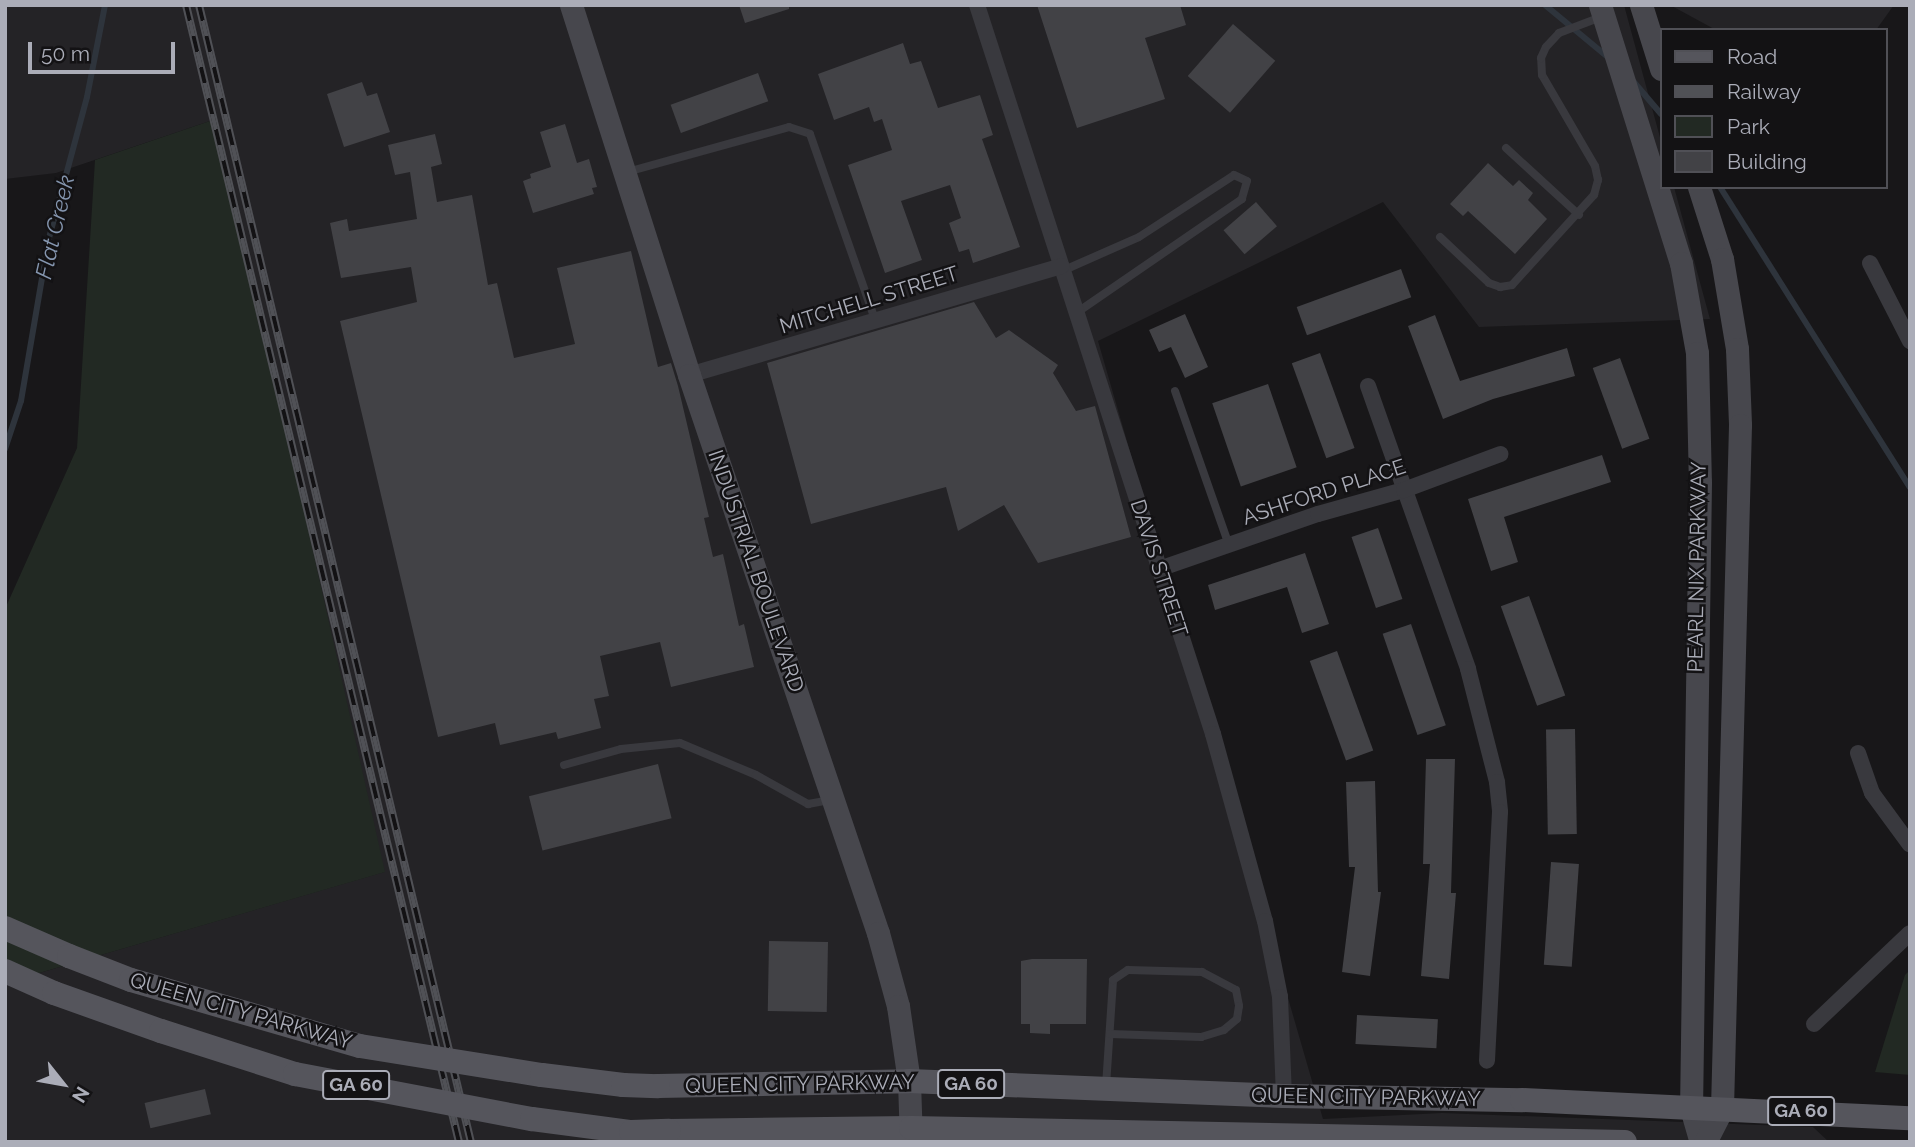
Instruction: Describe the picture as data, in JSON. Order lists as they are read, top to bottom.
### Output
{
  "streets": {
    "main road": [
      "PEARL NIX PARKWAY",
      "DAVIS STREET",
      "INDUSTRIAL BOULEVARD",
      "QUEEN CITY PARKWAY",
      "GA 60"
    ],
    "street": ["MITCHELL STREET", "ASHFORD PLACE"]
  },
  "crossings": [
    ["MITCHELL STREET", "DAVIS STREET"],
    ["MITCHELL STREET", "INDUSTRIAL BOULEVARD"],
    ["ASHFORD PLACE", "DAVIS STREET"],
    ["PEARL NIX PARKWAY", "QUEEN CITY PARKWAY"],
    ["DAVIS STREET", "QUEEN CITY PARKWAY"],
    ["INDUSTRIAL BOULEVARD", "QUEEN CITY PARKWAY"]
  ],
  "water": ["Flat Creek"],
  "legend": [
    "Road",
    "Railway",
    "Park",
    "Building"
  ],
  "scale_bar": "50 m",
  "north": "bottom right"
}
